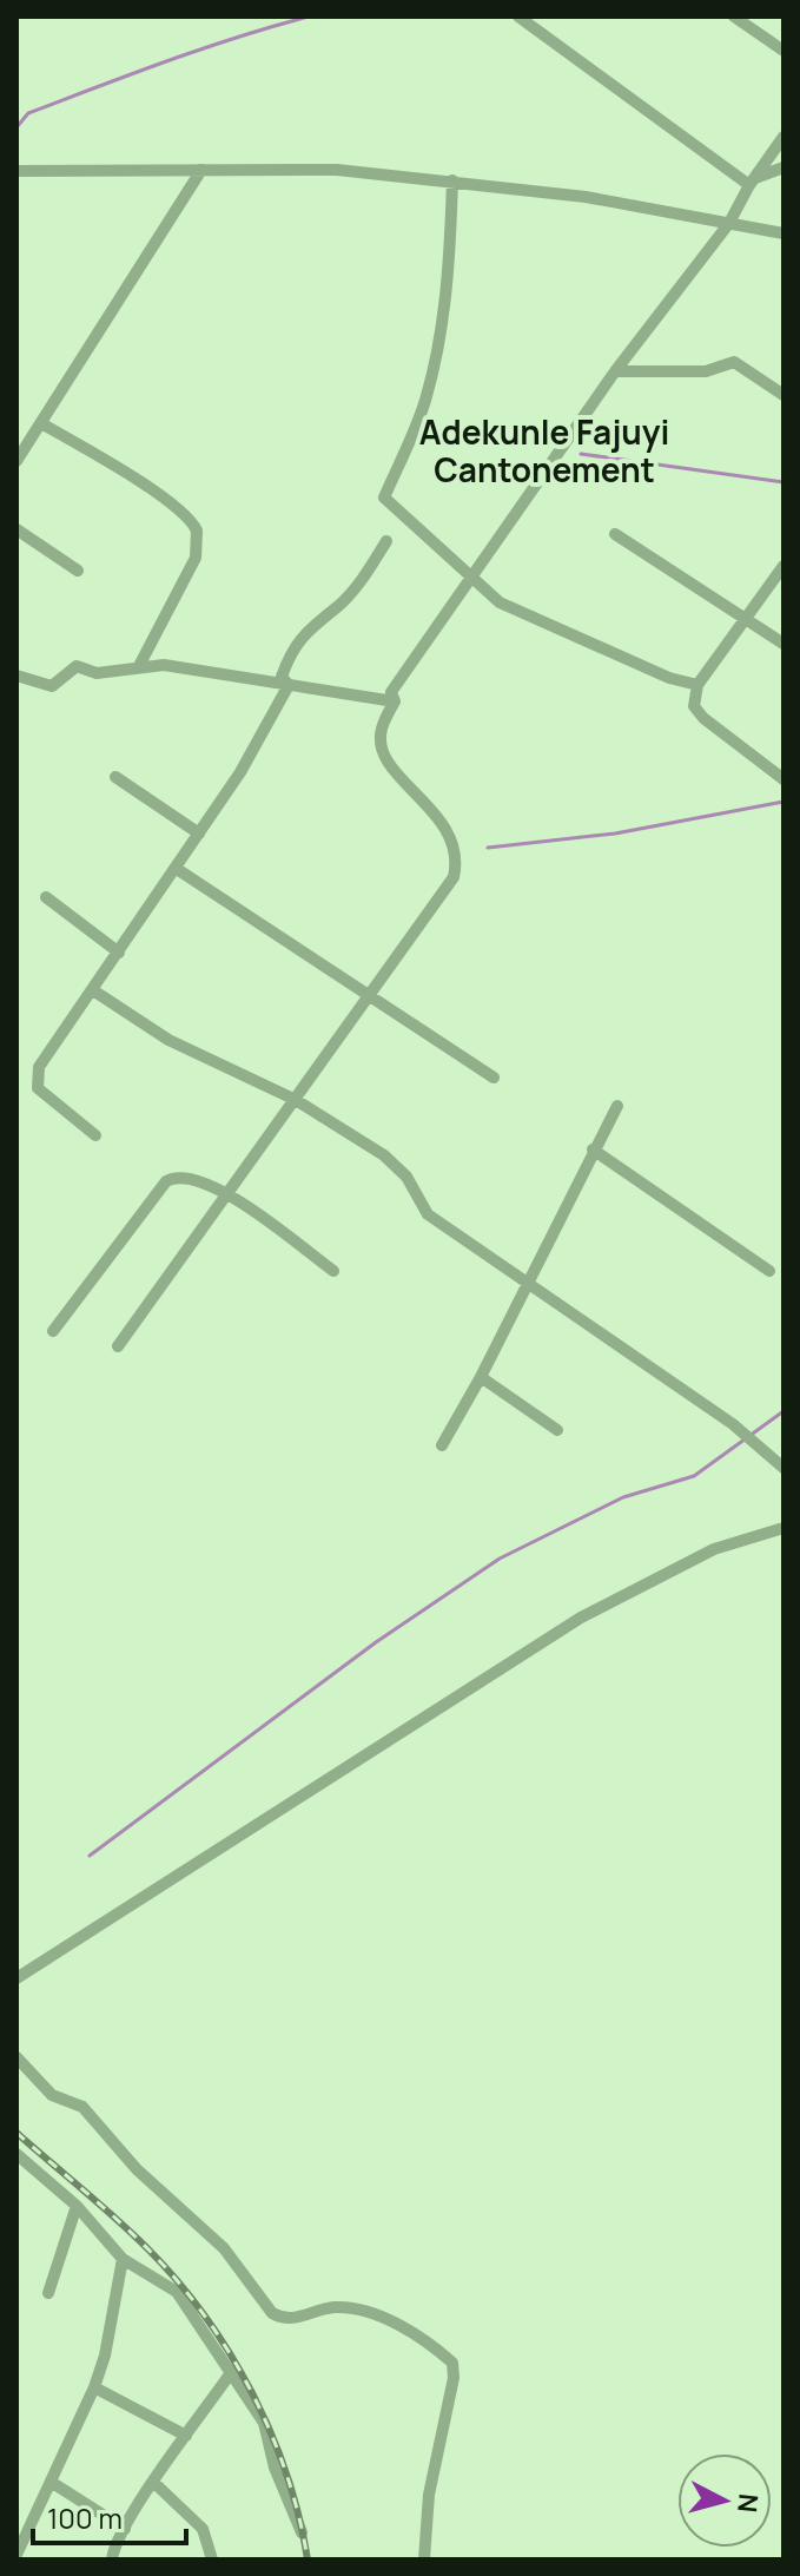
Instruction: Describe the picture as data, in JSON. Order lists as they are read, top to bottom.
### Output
{
  "districts": ["Adekunle Fajuyi Cantonement"],
  "scale_bar": "100 m",
  "north": "right"
}
